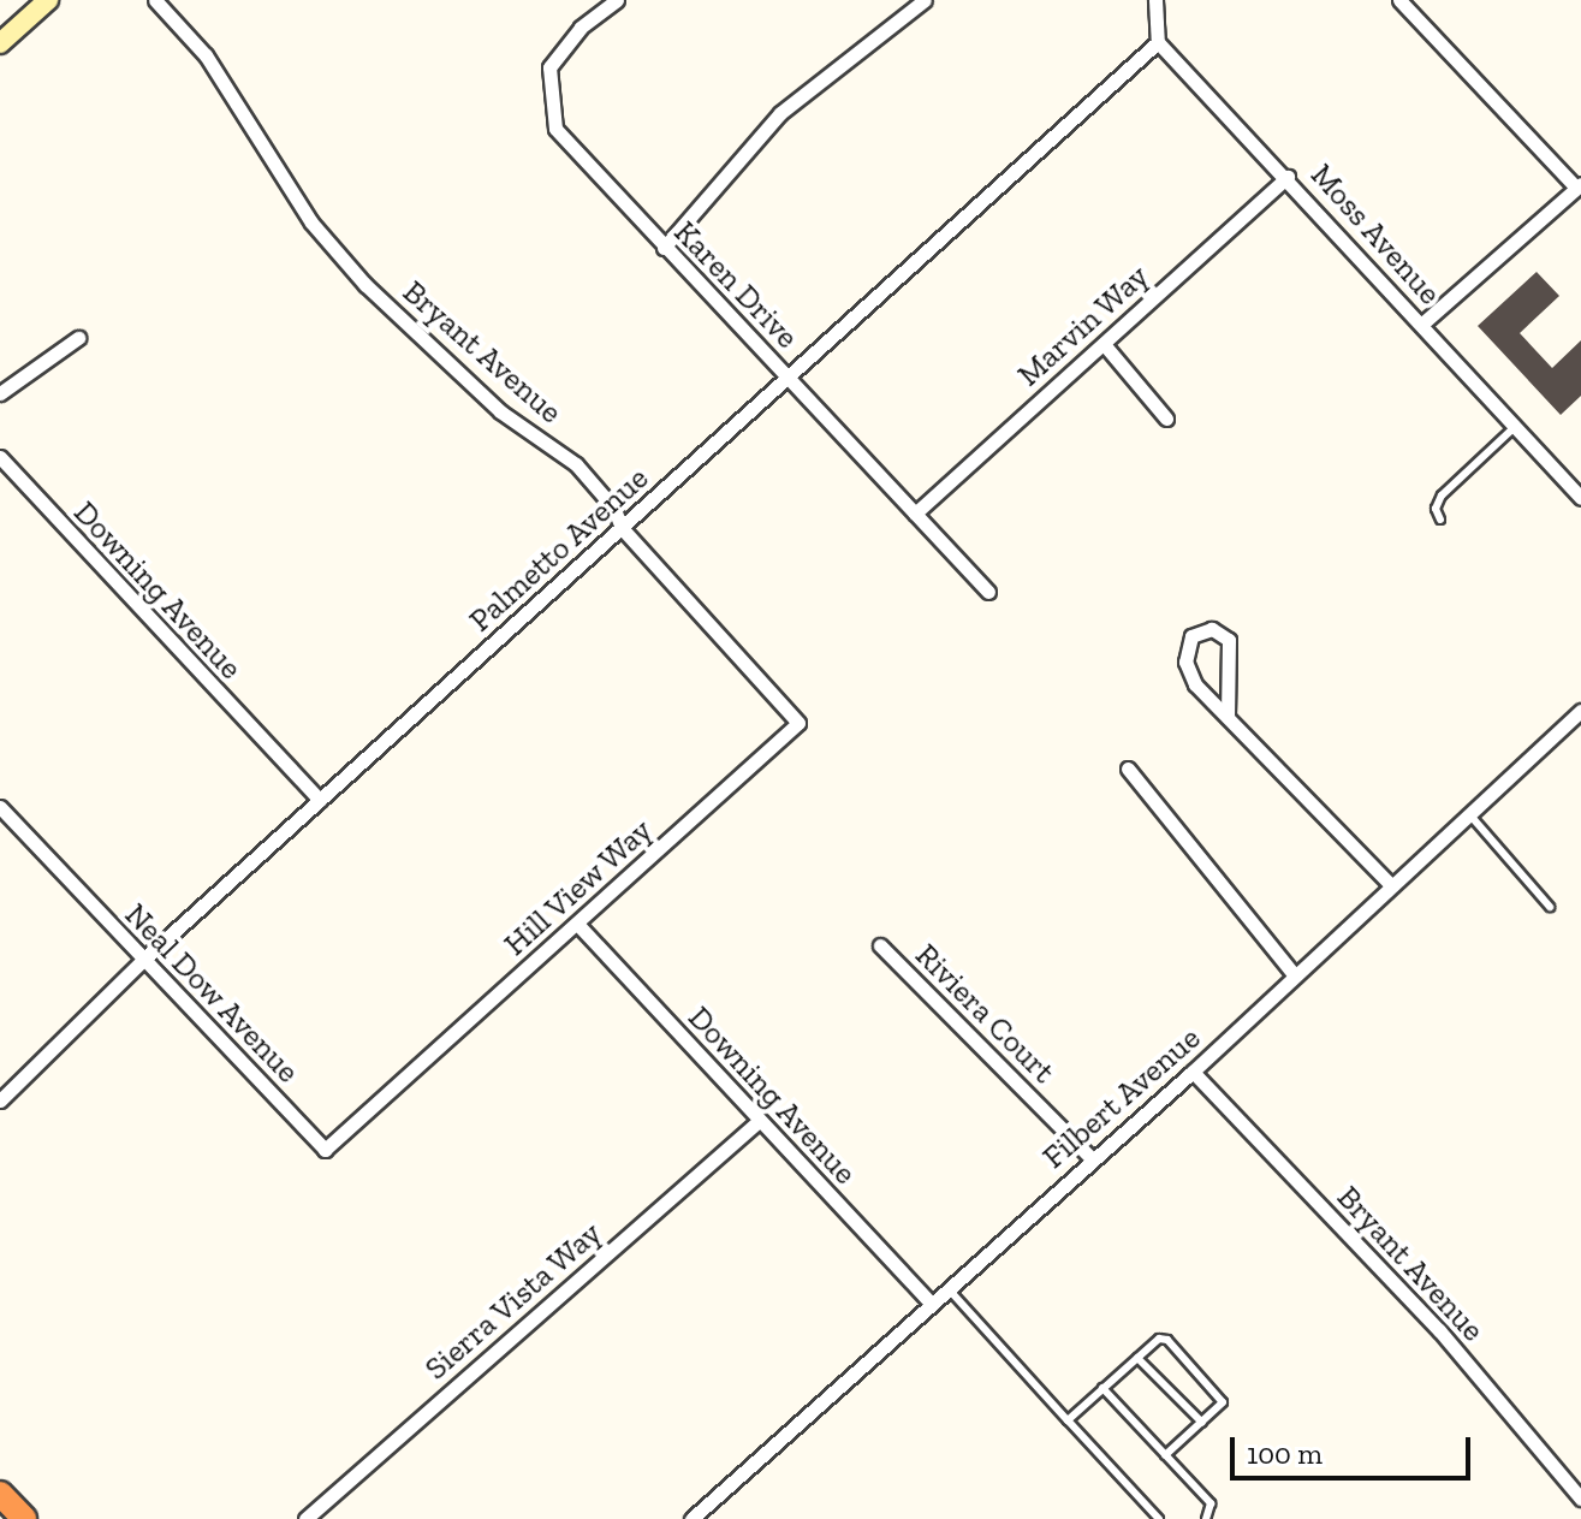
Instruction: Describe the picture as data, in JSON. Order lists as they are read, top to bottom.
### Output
{
  "streets": {
    "street": [
      "Moss Avenue",
      "Karen Drive",
      "Marvin Way",
      "Bryant Avenue",
      "Palmetto Avenue",
      "Downing Avenue",
      "Hill View Way",
      "Neal Dow Avenue",
      "Riviera Court",
      "Filbert Avenue",
      "Sierra Vista Way"
    ]
  },
  "crossings": [
    ["Moss Avenue", "Marvin Way"],
    ["Moss Avenue", "Palmetto Avenue"],
    ["Karen Drive", "Marvin Way"],
    ["Karen Drive", "Palmetto Avenue"],
    ["Bryant Avenue", "Palmetto Avenue"],
    ["Bryant Avenue", "Hill View Way"],
    ["Bryant Avenue", "Filbert Avenue"],
    ["Palmetto Avenue", "Downing Avenue"],
    ["Palmetto Avenue", "Neal Dow Avenue"],
    ["Downing Avenue", "Hill View Way"],
    ["Downing Avenue", "Filbert Avenue"],
    ["Downing Avenue", "Sierra Vista Way"],
    ["Hill View Way", "Neal Dow Avenue"],
    ["Riviera Court", "Filbert Avenue"]
  ],
  "scale_bar": "100 m"
}
